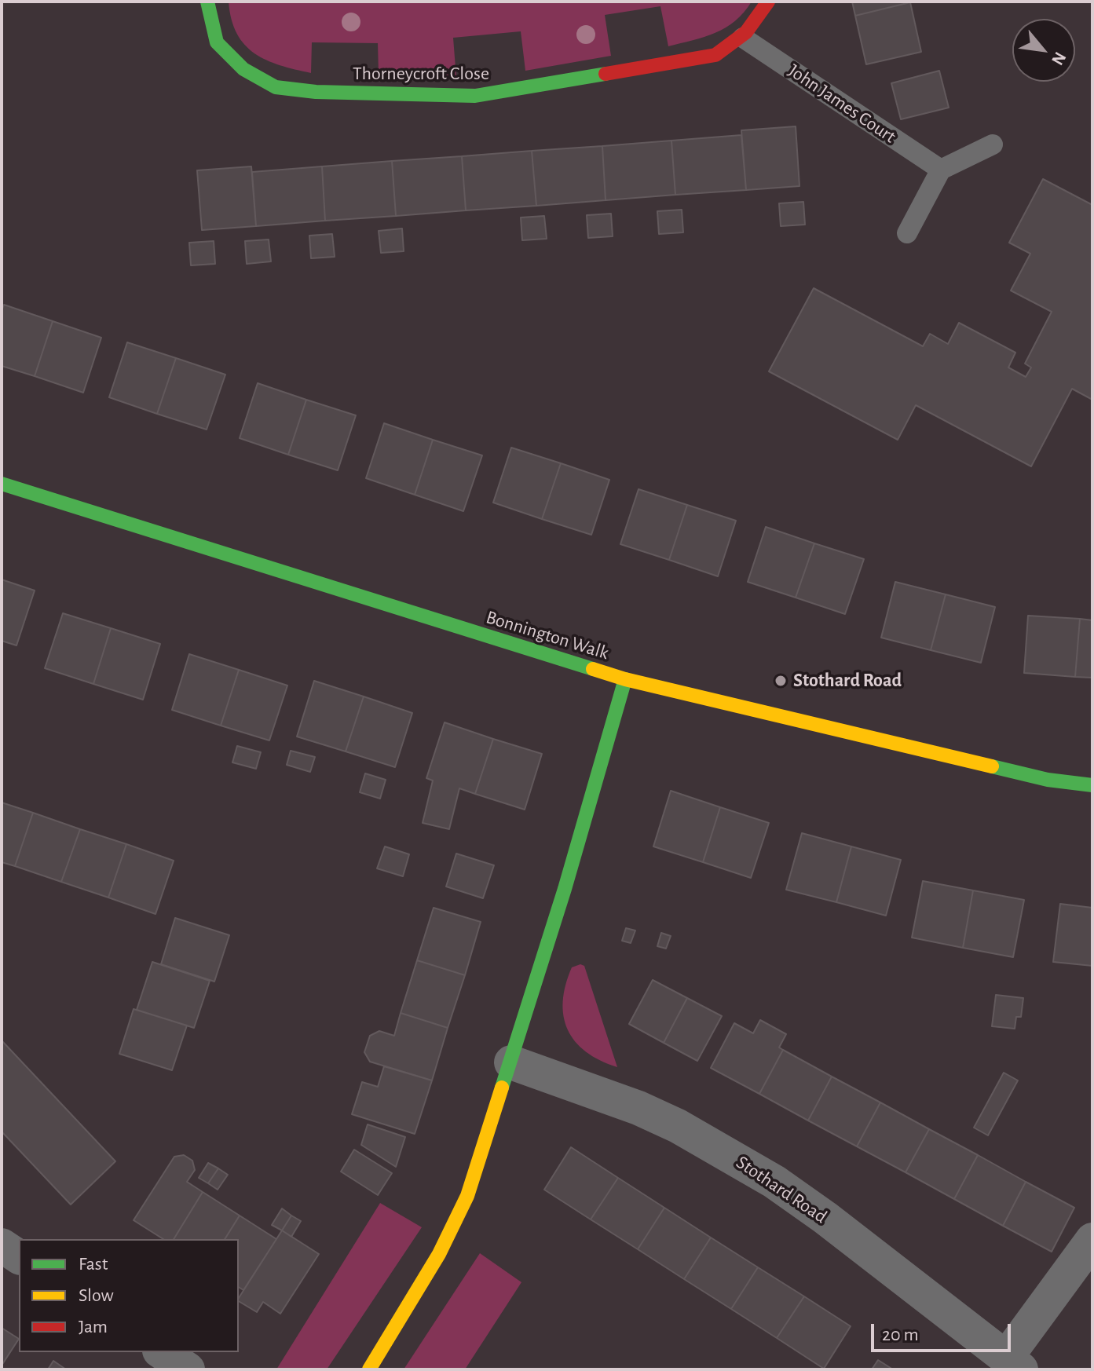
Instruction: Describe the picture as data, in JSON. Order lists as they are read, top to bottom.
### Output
{
  "streets": {
    "street": ["Thorneycroft Close", "Bonnington Walk", "Stothard Road"],
    "lane": ["John James Court"]
  },
  "crossings": [
    ["Thorneycroft Close", "John James Court"]
  ],
  "places": ["Stothard Road"],
  "legend": ["Fast", "Slow", "Jam"],
  "scale_bar": "20 m",
  "north": "bottom right"
}
